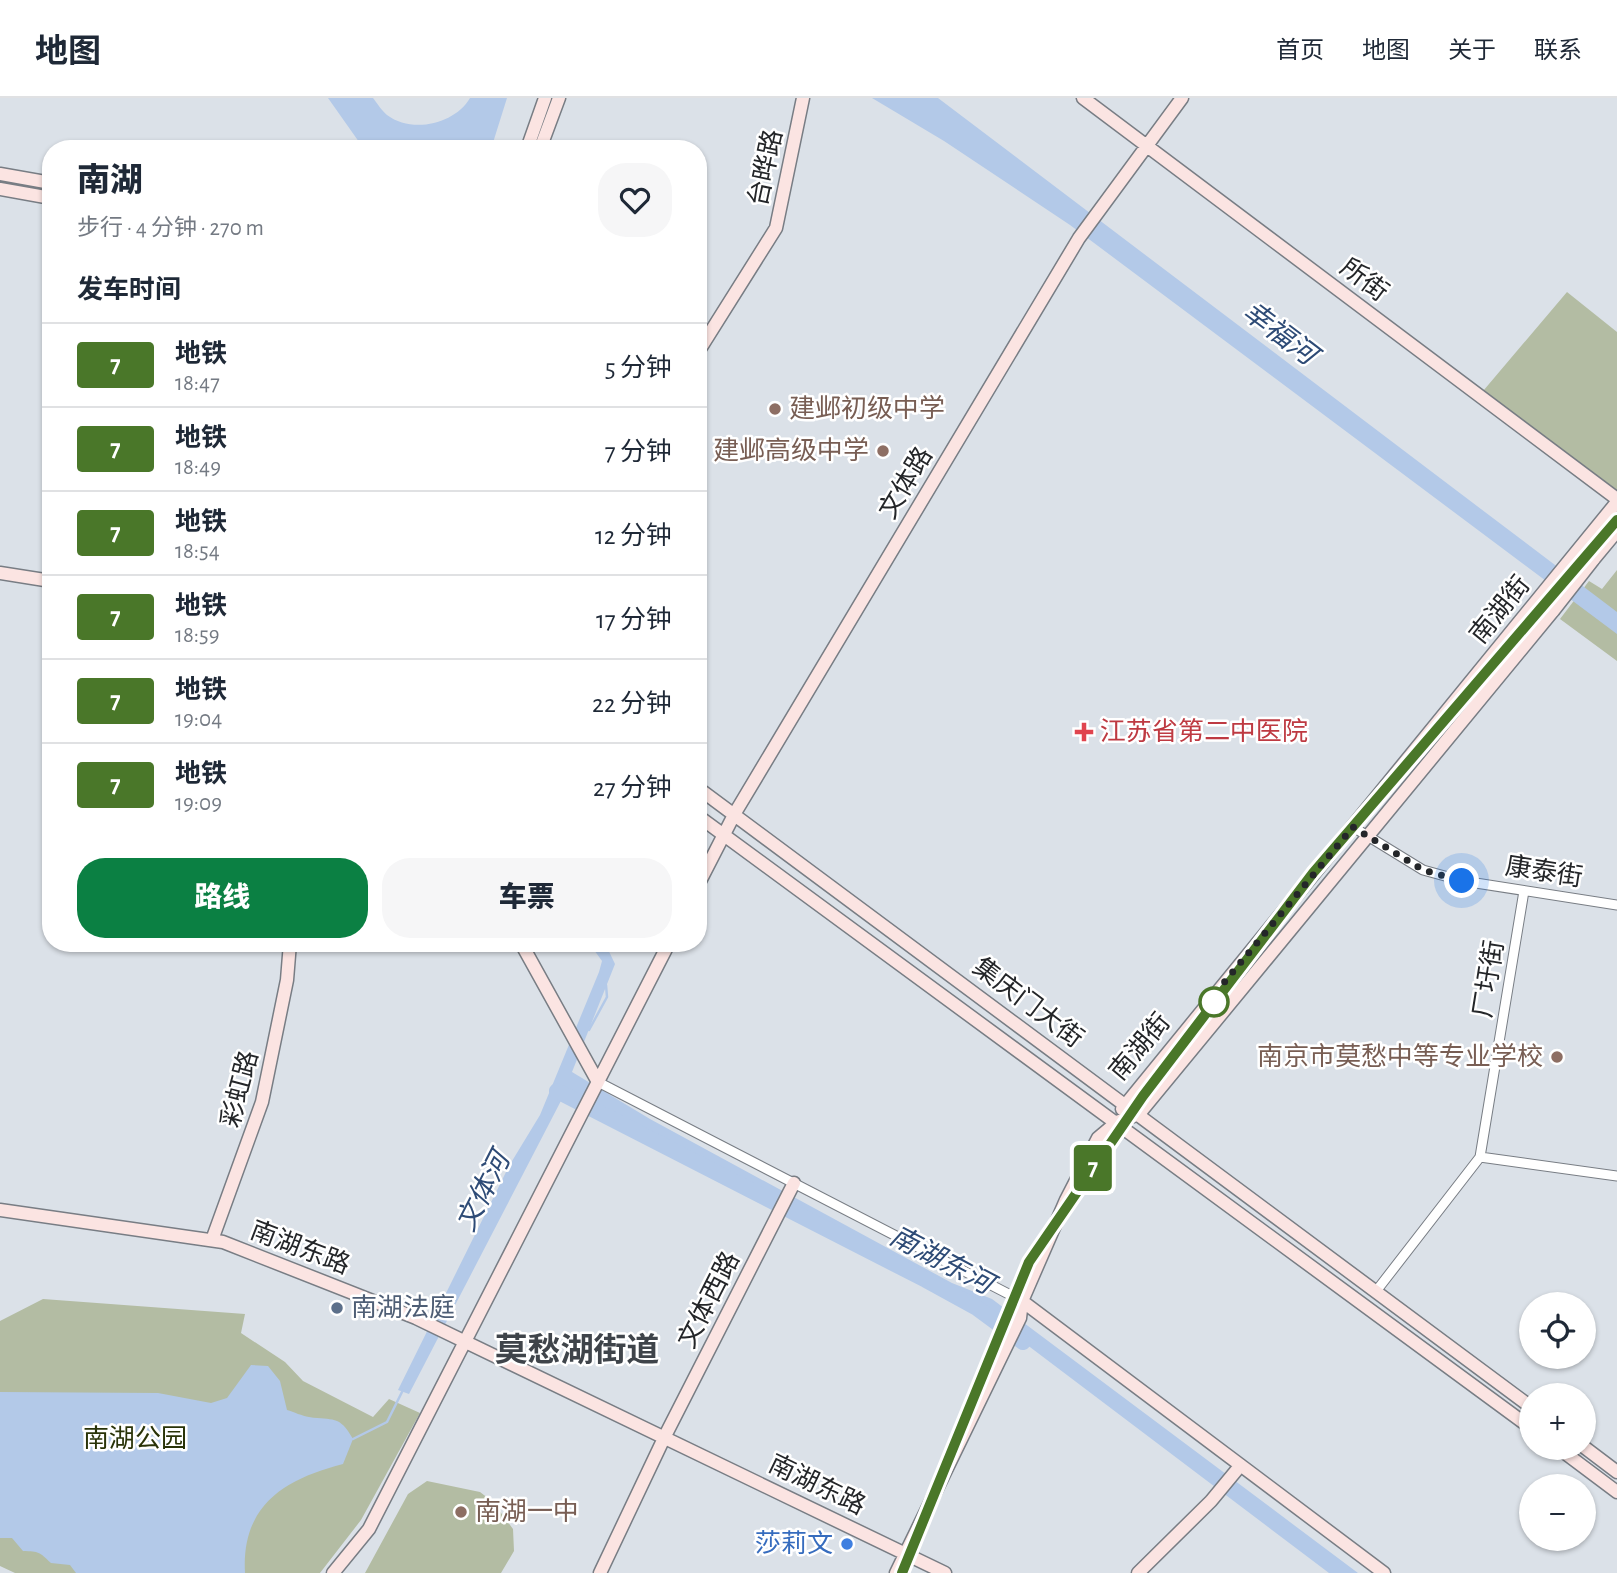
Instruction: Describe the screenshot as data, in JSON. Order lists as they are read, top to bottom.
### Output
{
  "streets": {
    "main road": [
      "台晔路",
      "所街",
      "文体路",
      "南湖街",
      "集庆门大街",
      "彩虹路",
      "南湖东路",
      "文体西路"
    ],
    "street": ["康泰街", "厂圩街"]
  },
  "crossings": [
    ["所街", "文体路"],
    ["所街", "南湖街"],
    ["文体路", "集庆门大街"],
    ["南湖街", "康泰街"],
    ["南湖街", "集庆门大街"],
    ["康泰街", "厂圩街"],
    ["彩虹路", "南湖东路"],
    ["南湖东路", "文体西路"]
  ],
  "districts": ["莫愁湖街道"],
  "water": ["幸福河", "文体河", "南湖东河"],
  "parks": ["南湖公园"],
  "places": {
    "other": [
      "建邺初级中学",
      "建邺高级中学",
      "南京市莫愁中等专业学校",
      "南湖法庭",
      "南湖一中",
      "莎莉文"
    ],
    "health": ["江苏省第二中医院"]
  },
  "lines": ["metro line 7"],
  "page": {
    "header": "地图",
    "nav": [
      "首页",
      "地图",
      "关于",
      "联系"
    ],
    "on_map": "7",
    "heading": [
      ["南湖", "步行 · 4 分钟 · 270 m"],
      "发车时间"
    ],
    "list": [
      {
        "mark": "7",
        "name": "地铁",
        "note": "18:47",
        "value": "5 分钟"
      },
      {
        "mark": "7",
        "name": "地铁",
        "note": "18:49",
        "value": "7 分钟"
      },
      {
        "mark": "7",
        "name": "地铁",
        "note": "18:54",
        "value": "12 分钟"
      },
      {
        "mark": "7",
        "name": "地铁",
        "note": "18:59",
        "value": "17 分钟"
      },
      {
        "mark": "7",
        "name": "地铁",
        "note": "19:04",
        "value": "22 分钟"
      },
      {
        "mark": "7",
        "name": "地铁",
        "note": "19:09",
        "value": "27 分钟"
      }
    ],
    "buttons": ["路线", "车票"],
    "map_buttons": ["+", "−"]
  }
}
